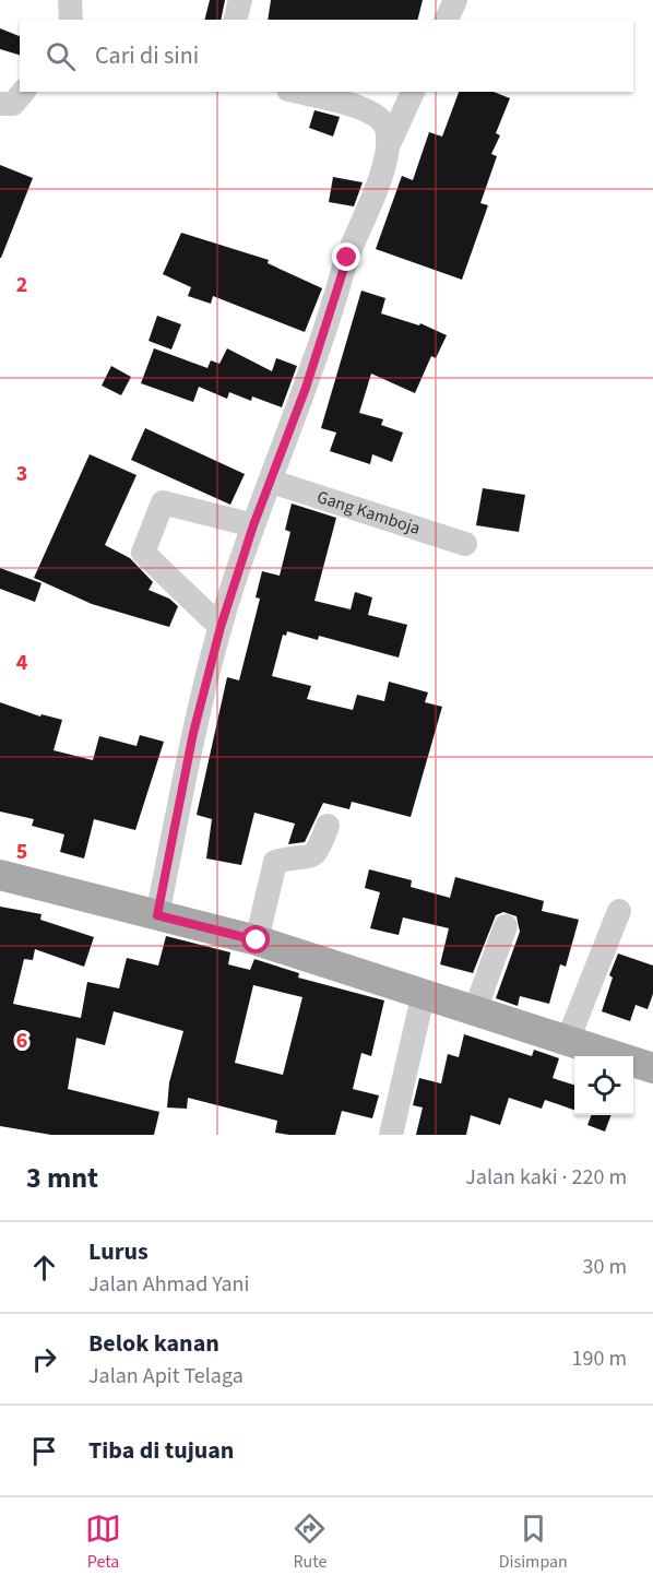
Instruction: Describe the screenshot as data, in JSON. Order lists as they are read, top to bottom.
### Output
{
  "streets": {
    "street": ["Gang Kamboja"]
  },
  "page": {
    "search": "Cari di sini",
    "heading": ["3 mnt", "Jalan kaki · 220 m"],
    "list": [
      ["Lurus", "Jalan Ahmad Yani", "30 m"],
      ["Belok kanan", "Jalan Apit Telaga", "190 m"],
      "Tiba di tujuan"
    ],
    "nav": ["Peta", "Rute", "Disimpan"]
  },
  "grid": {
    "rows": [
      "2",
      "3",
      "4",
      "5",
      "6"
    ]
  }
}
